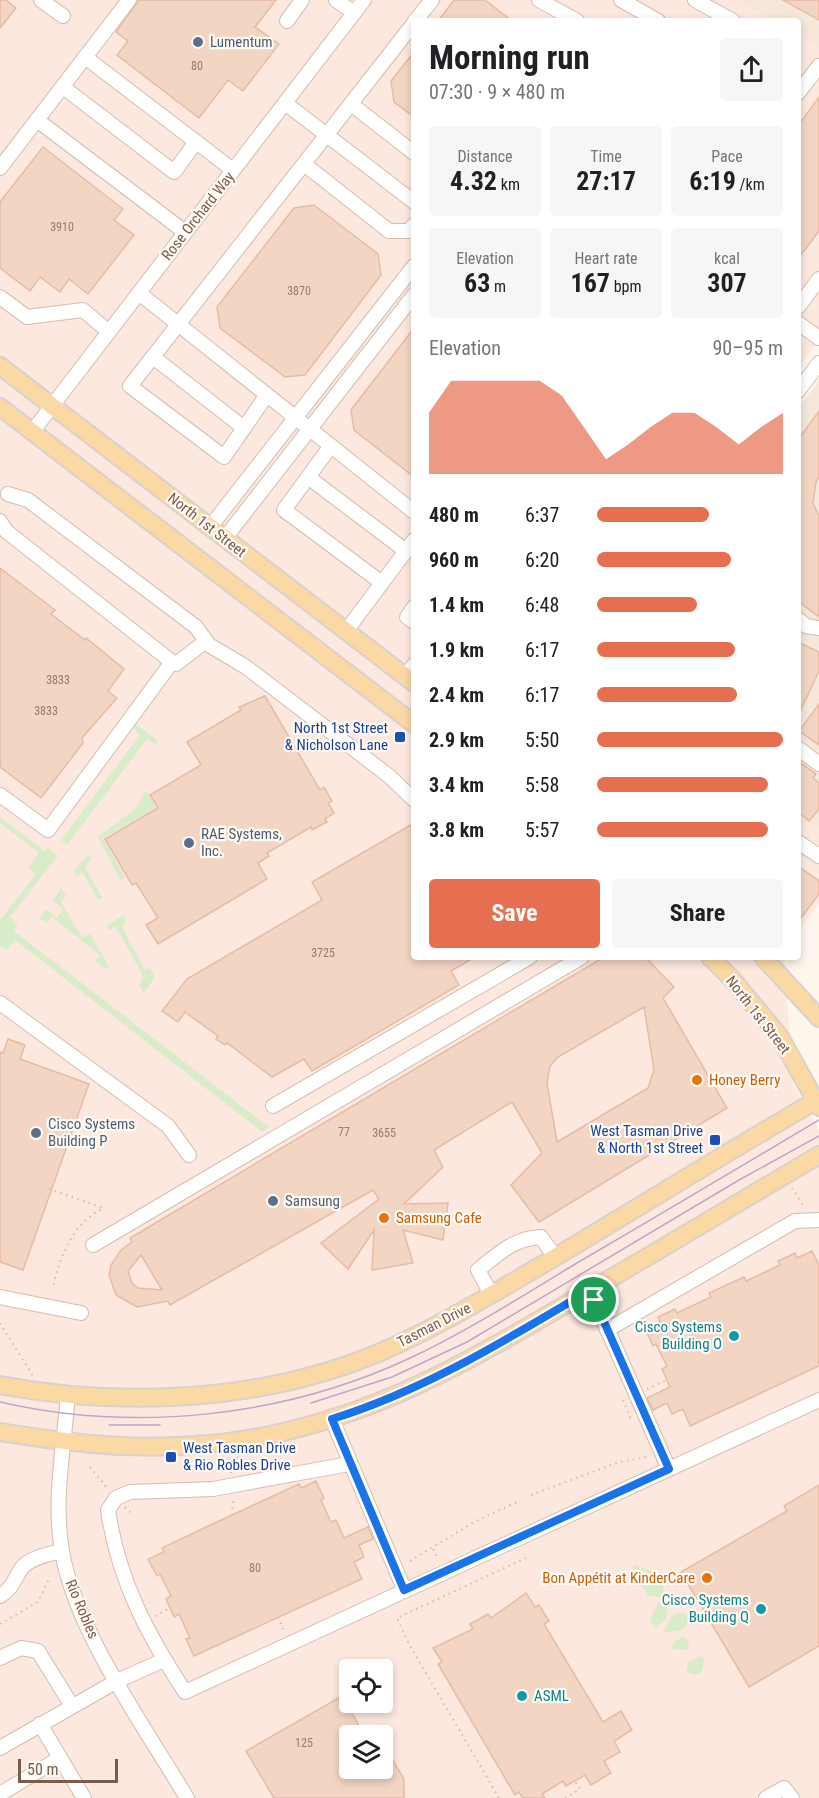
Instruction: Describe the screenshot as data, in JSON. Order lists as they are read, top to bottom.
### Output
{
  "streets": {
    "main road": ["North 1st Street", "Tasman Drive"],
    "street": ["Rose Orchard Way", "Rio Robles"]
  },
  "crossings": [
    ["Rose Orchard Way", "North 1st Street"],
    ["North 1st Street", "Tasman Drive"],
    ["Tasman Drive", "Rio Robles"]
  ],
  "places": {
    "other": [
      "Lumentum",
      "RAE Systems, Inc.",
      "Honey Berry",
      "Cisco Systems Building P",
      "Samsung",
      "Samsung Cafe",
      "Cisco Systems Building O",
      "Bon Appétit at KinderCare",
      "Cisco Systems Building Q",
      "ASML"
    ],
    "transit": ["North 1st Street & Nicholson Lane", "West Tasman Drive & North 1st Street", "West Tasman Drive & Rio Robles Drive"]
  },
  "house_numbers": [
    "80",
    "3910",
    "3870",
    "3833",
    "3833",
    "3725",
    "77",
    "3655",
    "80",
    "125"
  ],
  "scale_bar": "50 m",
  "page": {
    "heading": ["Morning run", "07:30 · 9 × 480 m"],
    "stats": [
      ["Distance", "4.32 km"],
      ["Time", "27:17"],
      ["Pace", "6:19 /km"],
      ["Elevation", "63 m"],
      ["Heart rate", "167 bpm"],
      ["kcal", "307"]
    ],
    "chart": ["Elevation", "90–95 m"],
    "list": [
      {
        "name": "480 m",
        "note": "6:37"
      },
      {
        "name": "960 m",
        "note": "6:20"
      },
      {
        "name": "1.4 km",
        "note": "6:48"
      },
      {
        "name": "1.9 km",
        "note": "6:17"
      },
      {
        "name": "2.4 km",
        "note": "6:17"
      },
      {
        "name": "2.9 km",
        "note": "5:50"
      },
      {
        "name": "3.4 km",
        "note": "5:58"
      },
      {
        "name": "3.8 km",
        "note": "5:57"
      }
    ],
    "buttons": ["Save", "Share"],
    "scale": "50 m"
  }
}
